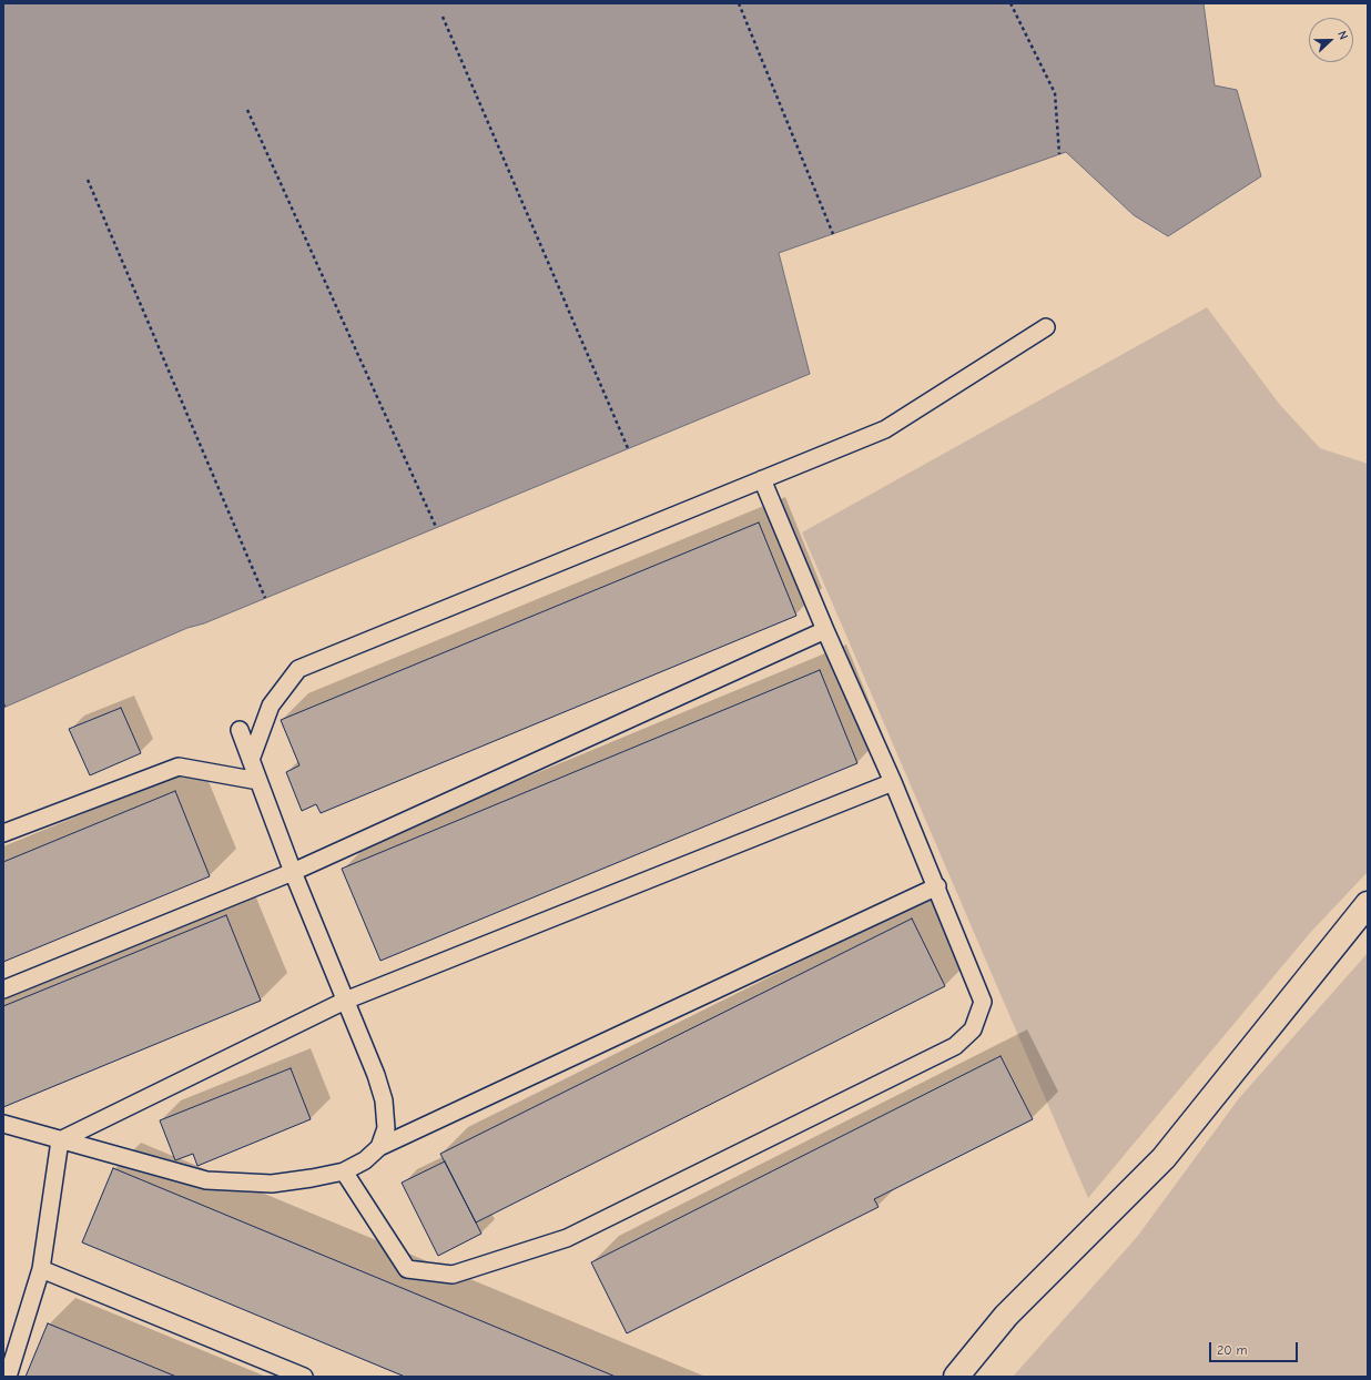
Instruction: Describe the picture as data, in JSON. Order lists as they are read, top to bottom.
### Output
{
  "scale_bar": "20 m",
  "north": "right"
}
